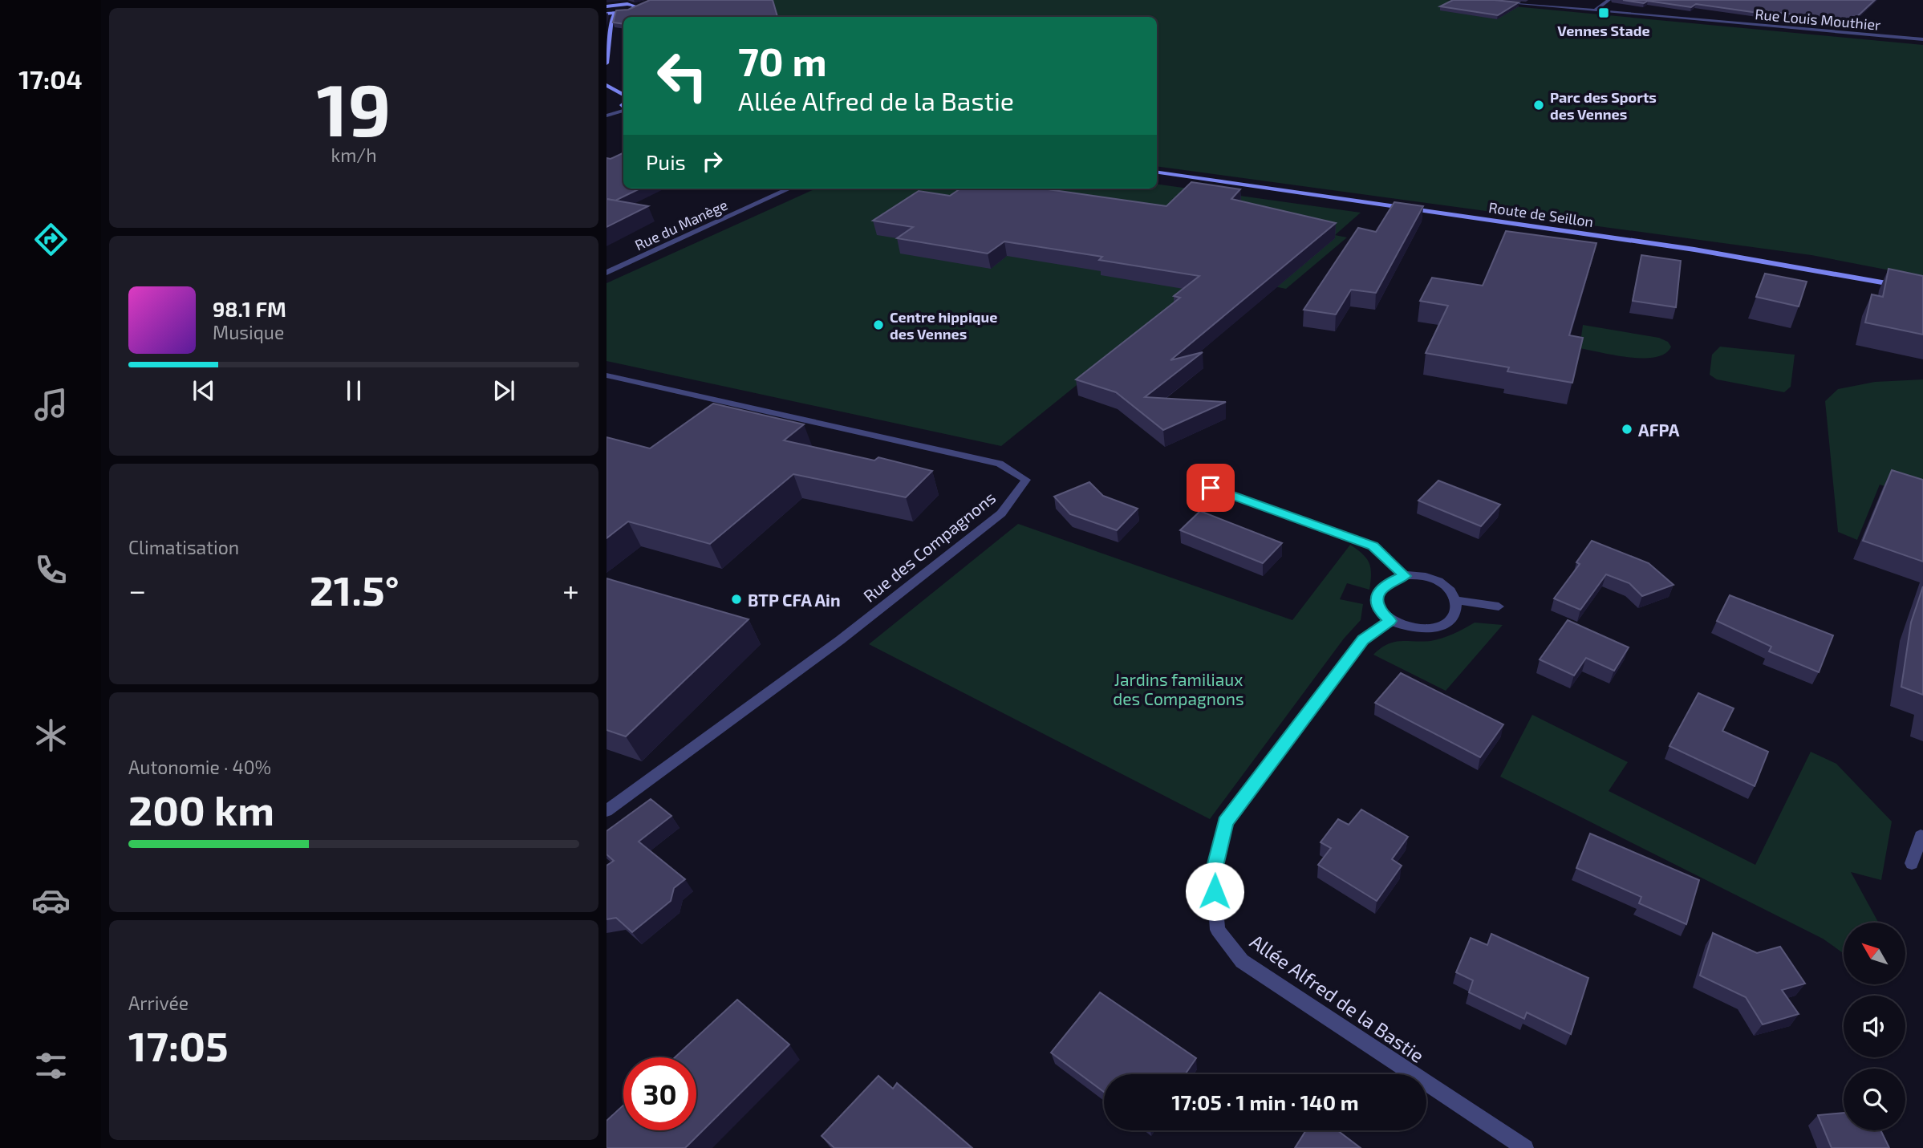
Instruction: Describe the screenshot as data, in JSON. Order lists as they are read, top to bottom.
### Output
{
  "streets": {
    "street": [
      "Rue Louis Mouthier",
      "Route de Seillon",
      "Rue du Manège",
      "Rue des Compagnons",
      "Allée Alfred de la Bastie"
    ]
  },
  "parks": ["Jardins familiaux des Compagnons"],
  "places": {
    "transit": ["Vennes Stade"],
    "other": [
      "Parc des Sports des Vennes",
      "Centre hippique des Vennes",
      "AFPA",
      "BTP CFA Ain"
    ]
  },
  "north": "top left",
  "page": {
    "tabs": "17:04",
    "tile": [
      ["19", "km/h"],
      "Climatisation",
      ["Autonomie · 40%", "200 km"],
      ["Arrivée", "17:05"]
    ],
    "turn": ["70 m", "Allée Alfred de la Bastie"],
    "then": "Puis",
    "song": ["98.1 FM", "Musique"],
    "heat": ["−", "21.5°", "+"],
    "limit": "30",
    "trip": "17:05 · 1 min · 140 m"
  }
}
